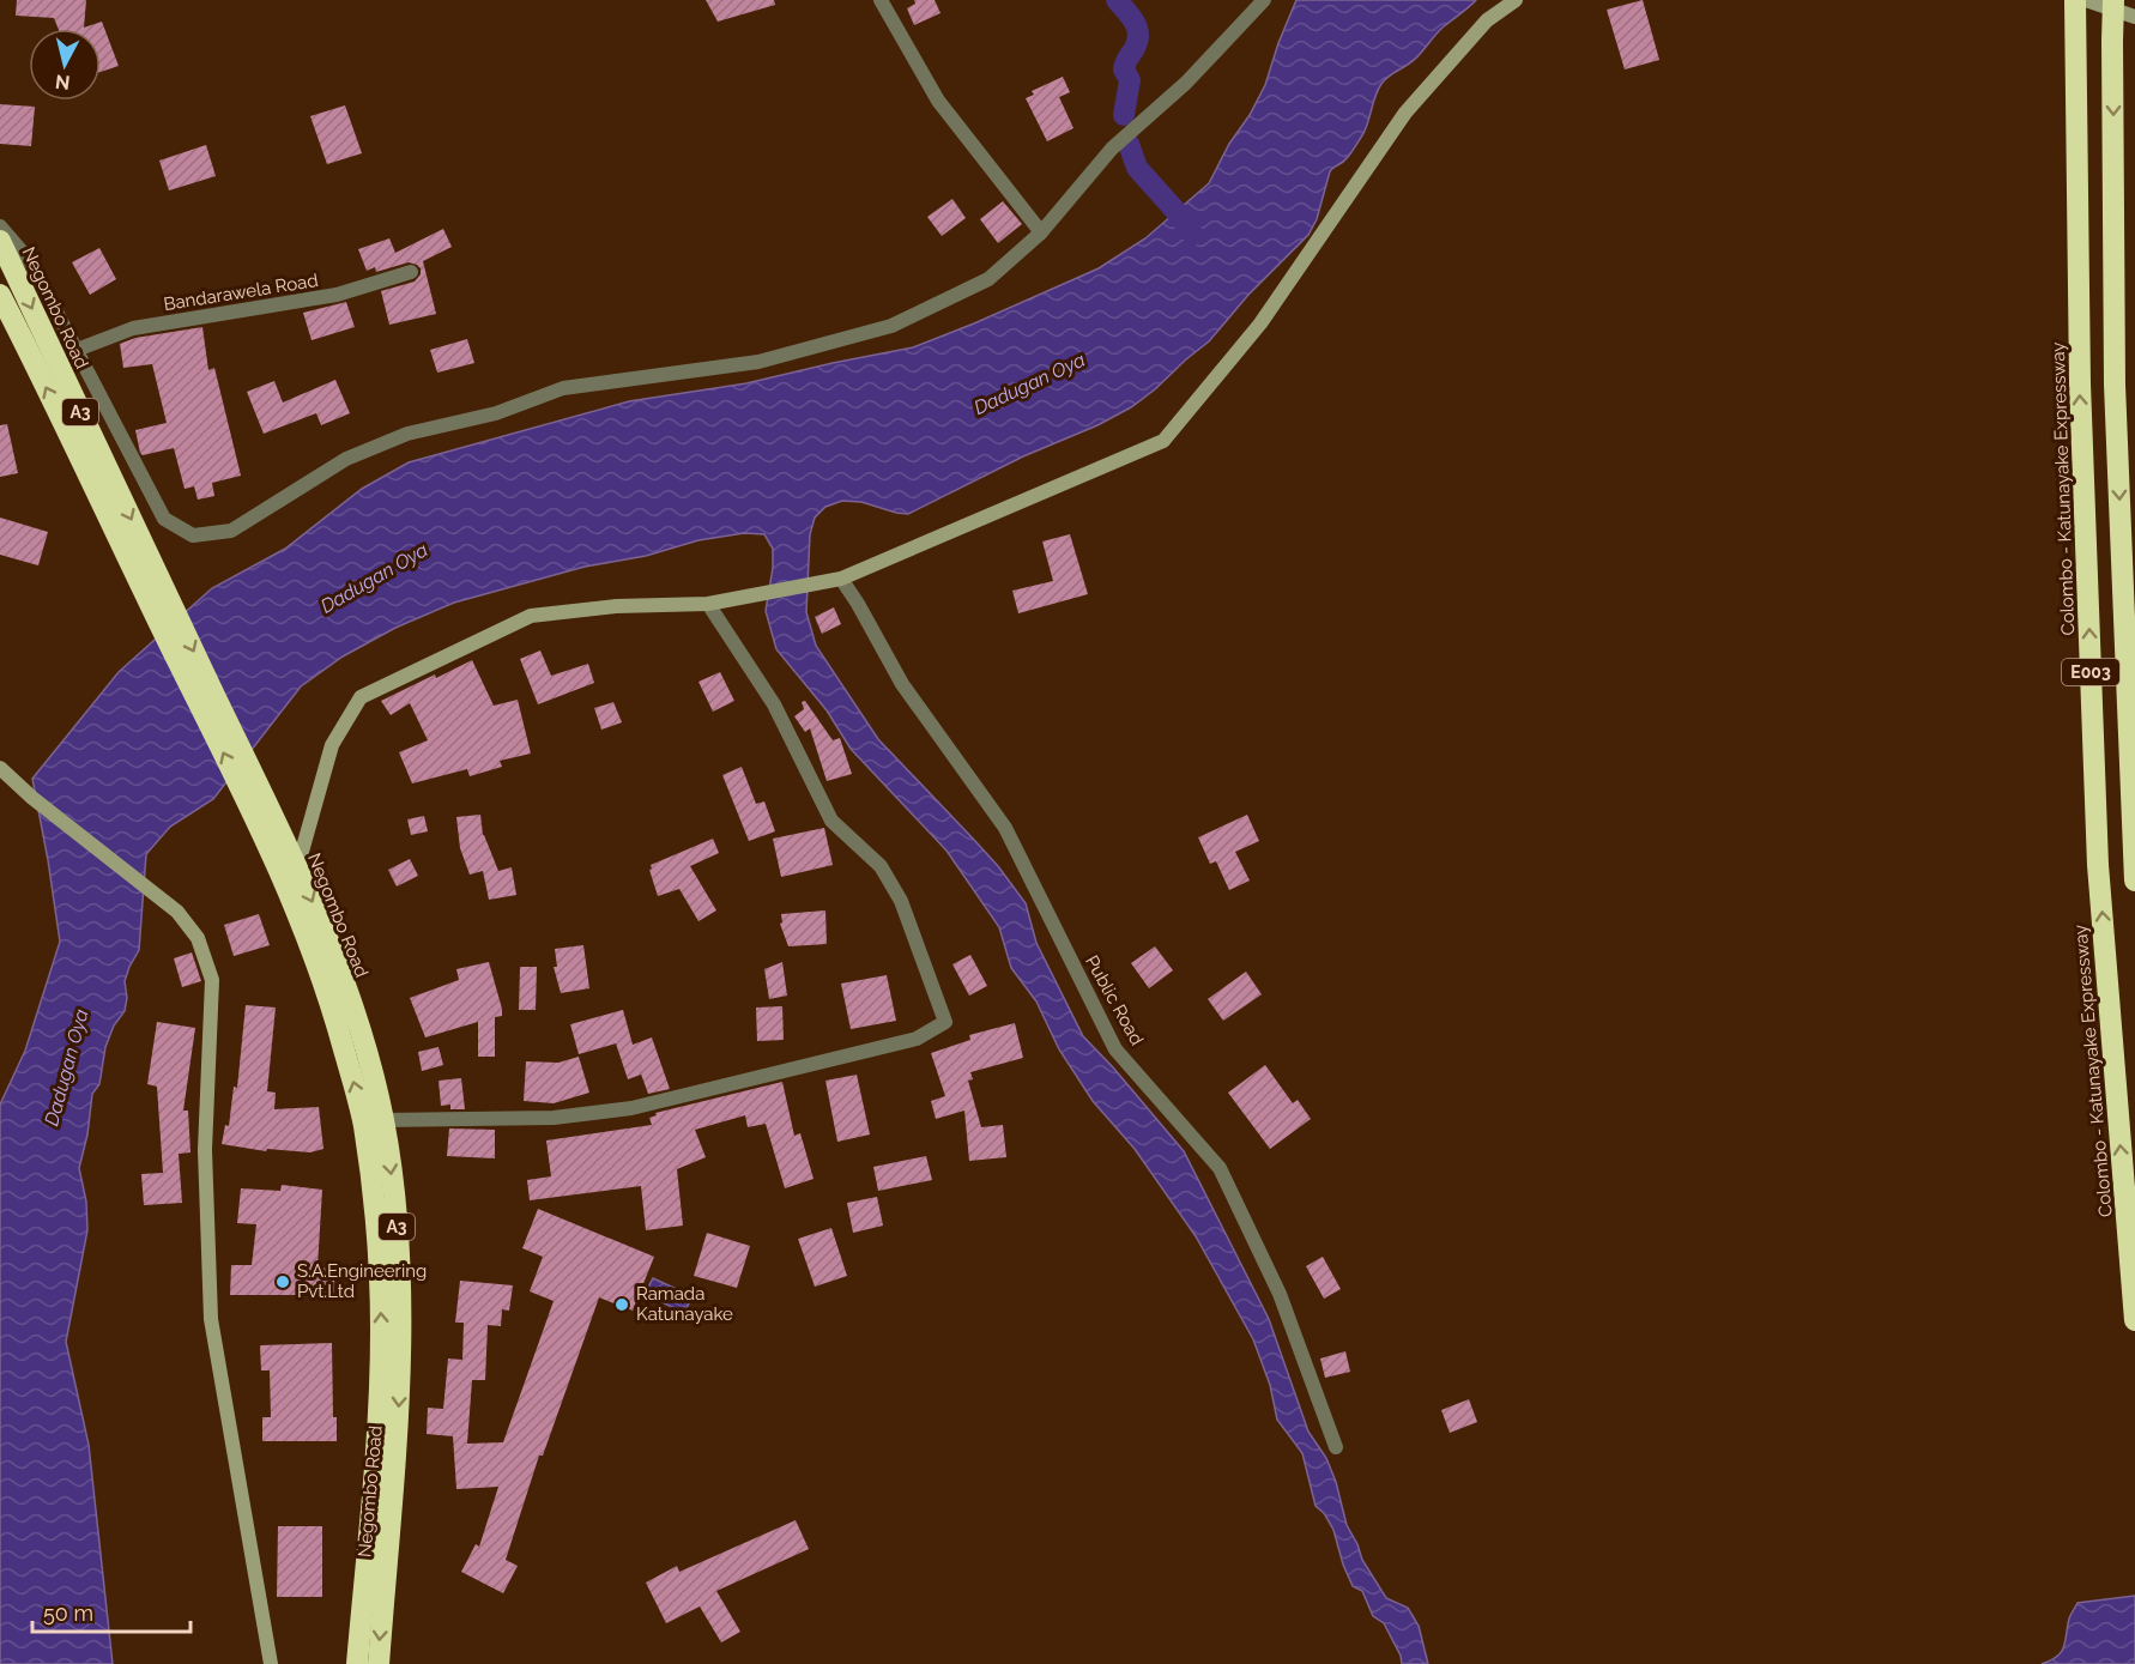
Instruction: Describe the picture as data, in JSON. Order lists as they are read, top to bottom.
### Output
{
  "streets": {
    "highway": [
      "Negombo Road",
      "A3",
      "Colombo - Katunayake Expressway",
      "E003"
    ],
    "street": ["Bandarawela Road", "Public Road"]
  },
  "water": ["Dadugan Oya"],
  "places": ["S.A.Engineering Pvt.Ltd", "Ramada Katunayake"],
  "scale_bar": "50 m",
  "north": "bottom"
}
